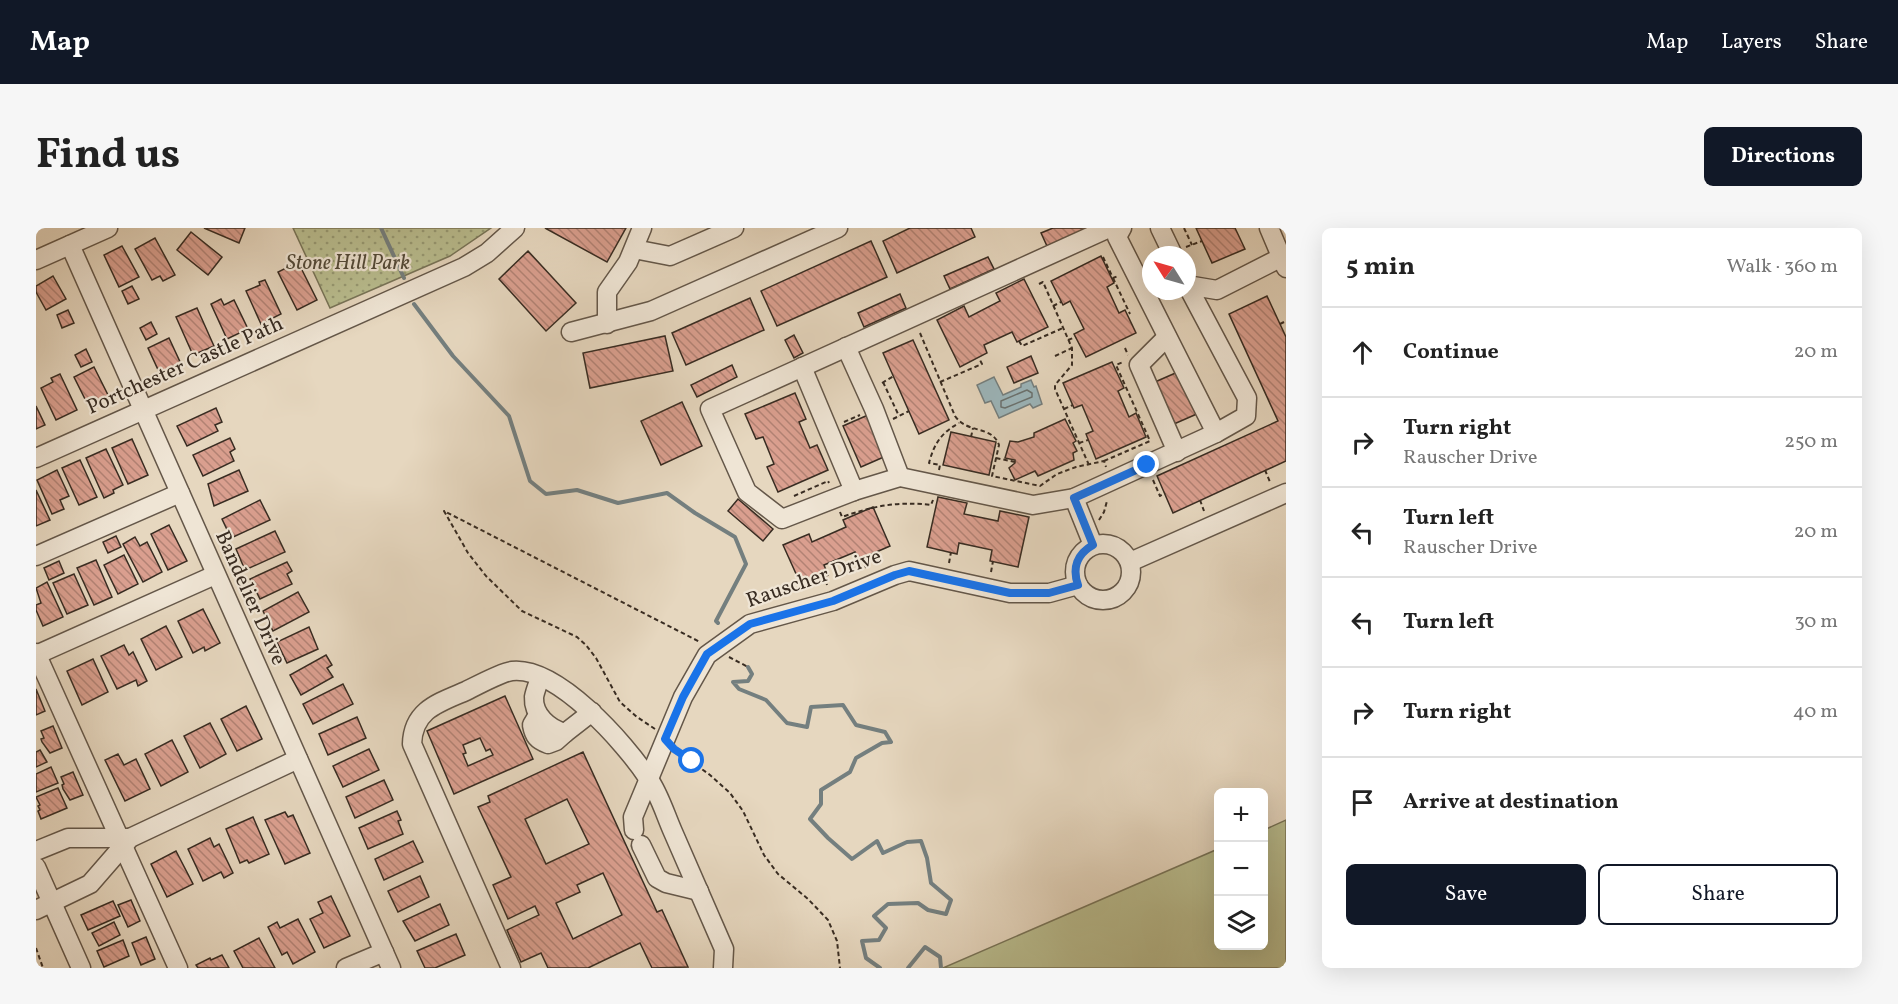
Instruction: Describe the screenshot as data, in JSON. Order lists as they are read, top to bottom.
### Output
{
  "streets": {
    "street": ["Portchester Castle Path", "Rauscher Drive", "Bandelier Drive"]
  },
  "crossings": [
    ["Portchester Castle Path", "Bandelier Drive"]
  ],
  "parks": ["Stone Hill Park"],
  "north": "top left",
  "page": {
    "header": "Map",
    "nav": ["Map", "Layers", "Share"],
    "title": "Find us",
    "buttons": [
      "Directions",
      ["Save", "Share"]
    ],
    "heading": ["5 min", "Walk · 360 m"],
    "list": [
      ["Continue", "20 m"],
      ["Turn right", "Rauscher Drive", "250 m"],
      ["Turn left", "Rauscher Drive", "20 m"],
      ["Turn left", "30 m"],
      ["Turn right", "40 m"],
      "Arrive at destination"
    ],
    "map_buttons": ["+", "−"]
  }
}
